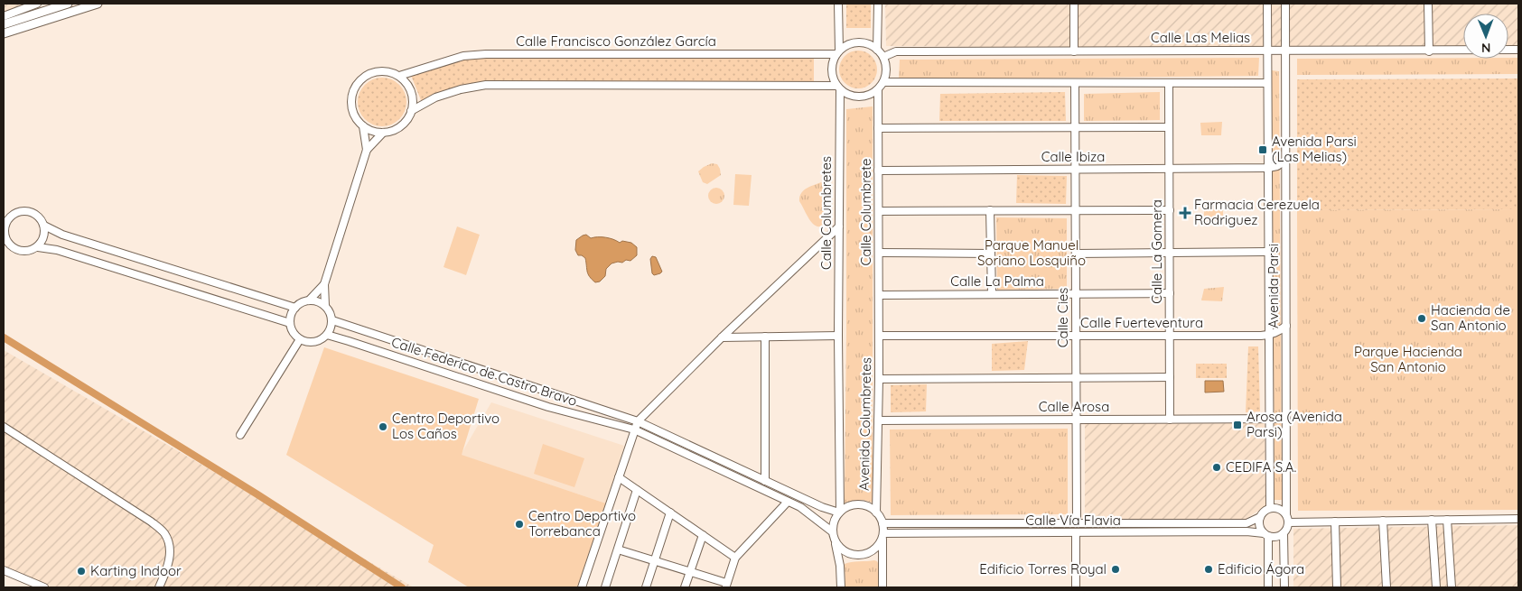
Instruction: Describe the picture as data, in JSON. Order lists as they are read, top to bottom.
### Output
{
  "streets": {
    "street": [
      "Calle Las Melias",
      "Calle Francisco González García",
      "Calle Ibiza",
      "Calle Columbrete",
      "Calle Columbretes",
      "Calle La Gomera",
      "Calle La Palma",
      "Avenida Parsi",
      "Calle Cies",
      "Calle Fuerteventura",
      "Calle Federico de Castro Bravo",
      "Calle Arosa",
      "Avenida Columbretes",
      "Calle Vía Flavia"
    ]
  },
  "crossings": [
    ["Calle Las Melias", "Calle Francisco González García"],
    ["Calle Las Melias", "Calle Columbrete"],
    ["Calle Las Melias", "Calle Columbretes"],
    ["Calle Las Melias", "Avenida Parsi"],
    ["Calle Francisco González García", "Calle Columbrete"],
    ["Calle Francisco González García", "Calle Columbretes"],
    ["Calle Ibiza", "Calle Columbrete"],
    ["Calle Ibiza", "Calle La Gomera"],
    ["Calle Ibiza", "Avenida Parsi"],
    ["Calle Ibiza", "Calle Cies"],
    ["Calle Columbrete", "Calle Columbretes"],
    ["Calle Columbrete", "Calle La Palma"],
    ["Calle Columbrete", "Calle Fuerteventura"],
    ["Calle Columbrete", "Avenida Columbretes"],
    ["Calle Columbretes", "Avenida Columbretes"],
    ["Calle La Gomera", "Calle La Palma"],
    ["Calle La Gomera", "Calle Fuerteventura"],
    ["Calle La Gomera", "Calle Arosa"],
    ["Calle La Palma", "Calle Cies"],
    ["Avenida Parsi", "Calle Fuerteventura"],
    ["Avenida Parsi", "Calle Arosa"],
    ["Avenida Parsi", "Calle Vía Flavia"],
    ["Calle Cies", "Calle Fuerteventura"],
    ["Calle Cies", "Calle Arosa"],
    ["Calle Cies", "Calle Vía Flavia"],
    ["Calle Fuerteventura", "Avenida Columbretes"],
    ["Calle Federico de Castro Bravo", "Avenida Columbretes"],
    ["Calle Federico de Castro Bravo", "Calle Vía Flavia"],
    ["Calle Arosa", "Avenida Columbretes"],
    ["Avenida Columbretes", "Calle Vía Flavia"]
  ],
  "parks": ["Parque Manuel Soriano Losquiño", "Parque Hacienda San Antonio"],
  "places": {
    "transit": ["Avenida Parsi (Las Melias)", "Arosa (Avenida Parsi)"],
    "health": ["Farmacia Cerezuela Rodriguez"],
    "other": [
      "Hacienda de San Antonio",
      "Centro Deportivo Los Caños",
      "CEDIFA S.A.",
      "Centro Deportivo Torrebanca",
      "Edificio Torres Royal",
      "Edificio Ágora",
      "Karting Indoor"
    ]
  },
  "north": "bottom"
}
